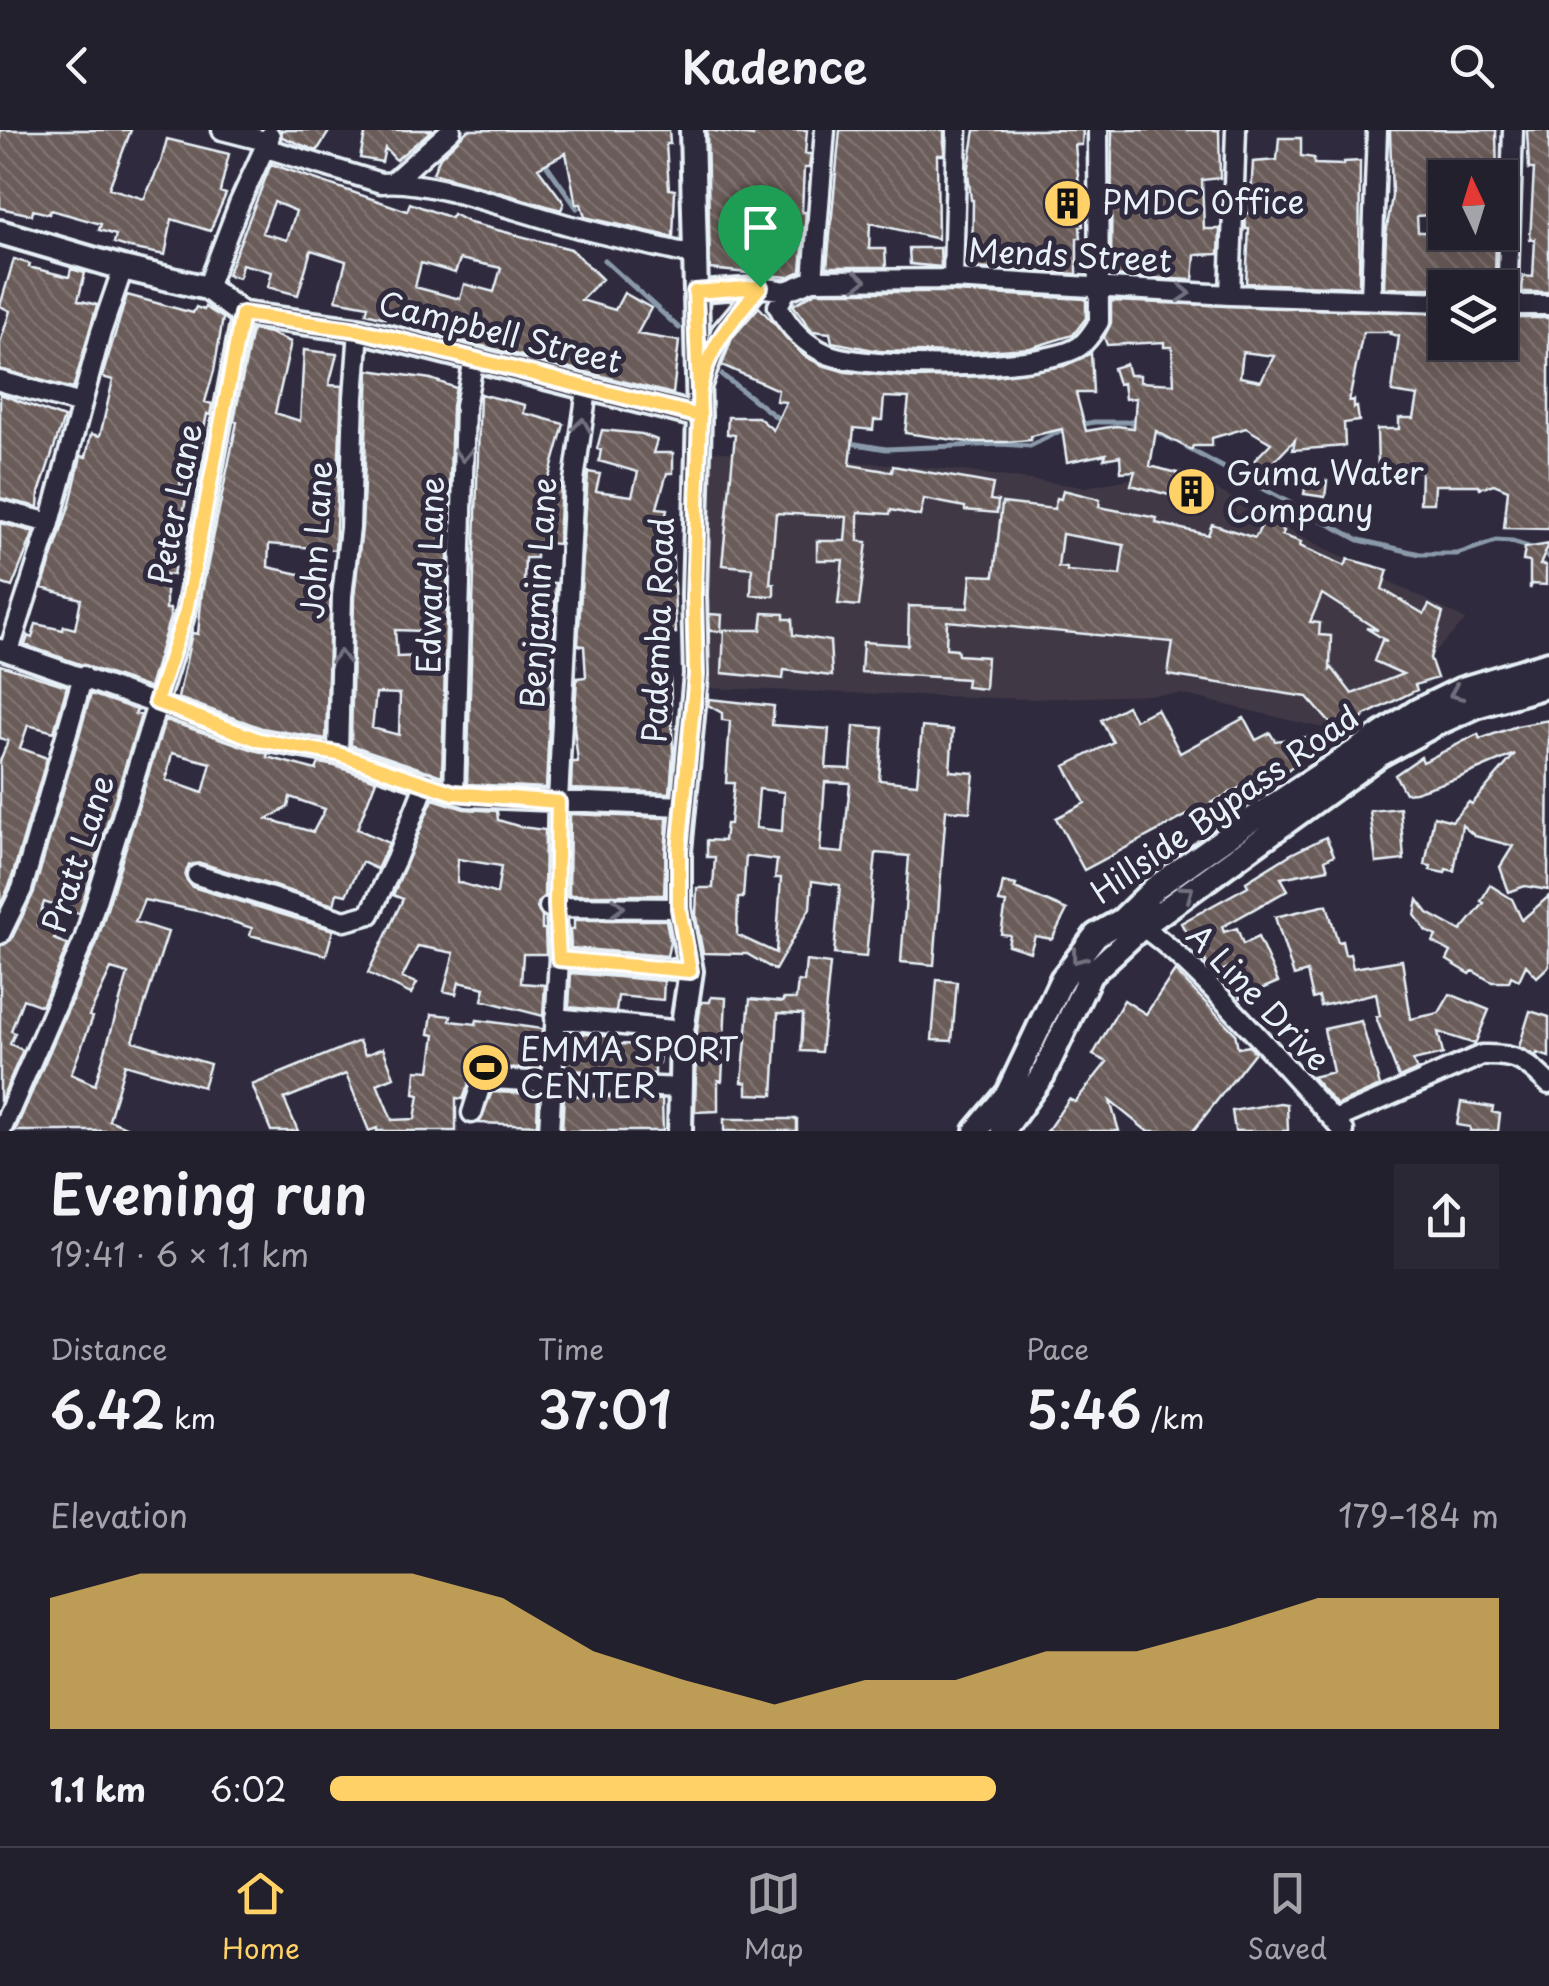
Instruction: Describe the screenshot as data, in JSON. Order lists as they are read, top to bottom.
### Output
{
  "streets": {
    "main road": ["Campbell Street", "Pademba Road", "Hillside Bypass Road"],
    "street": [
      "Mends Street",
      "Peter Lane",
      "John Lane",
      "Edward Lane",
      "Benjamin Lane",
      "Pratt Lane",
      "A Line Drive"
    ]
  },
  "crossings": [
    ["Campbell Street", "Peter Lane"],
    ["Campbell Street", "John Lane"],
    ["Campbell Street", "Edward Lane"],
    ["Campbell Street", "Benjamin Lane"],
    ["Campbell Street", "Pademba Road"],
    ["Peter Lane", "Pratt Lane"],
    ["Hillside Bypass Road", "A Line Drive"]
  ],
  "one_way": [
    "Mends Street",
    "John Lane",
    "Edward Lane",
    "Benjamin Lane"
  ],
  "places": {
    "building": ["PMDC Office", "Guma Water Company"],
    "sports": ["EMMA SPORT CENTER"]
  },
  "north": "top",
  "page": {
    "header": "Kadence",
    "heading": ["Evening run", "19:41 · 6 × 1.1 km"],
    "stats": [
      ["Distance", "6.42 km"],
      ["Time", "37:01"],
      ["Pace", "5:46 /km"]
    ],
    "chart": ["Elevation", "179–184 m"],
    "list": [
      {
        "name": "1.1 km",
        "note": "6:02"
      }
    ],
    "tabs": ["Home", "Map", "Saved"]
  }
}
